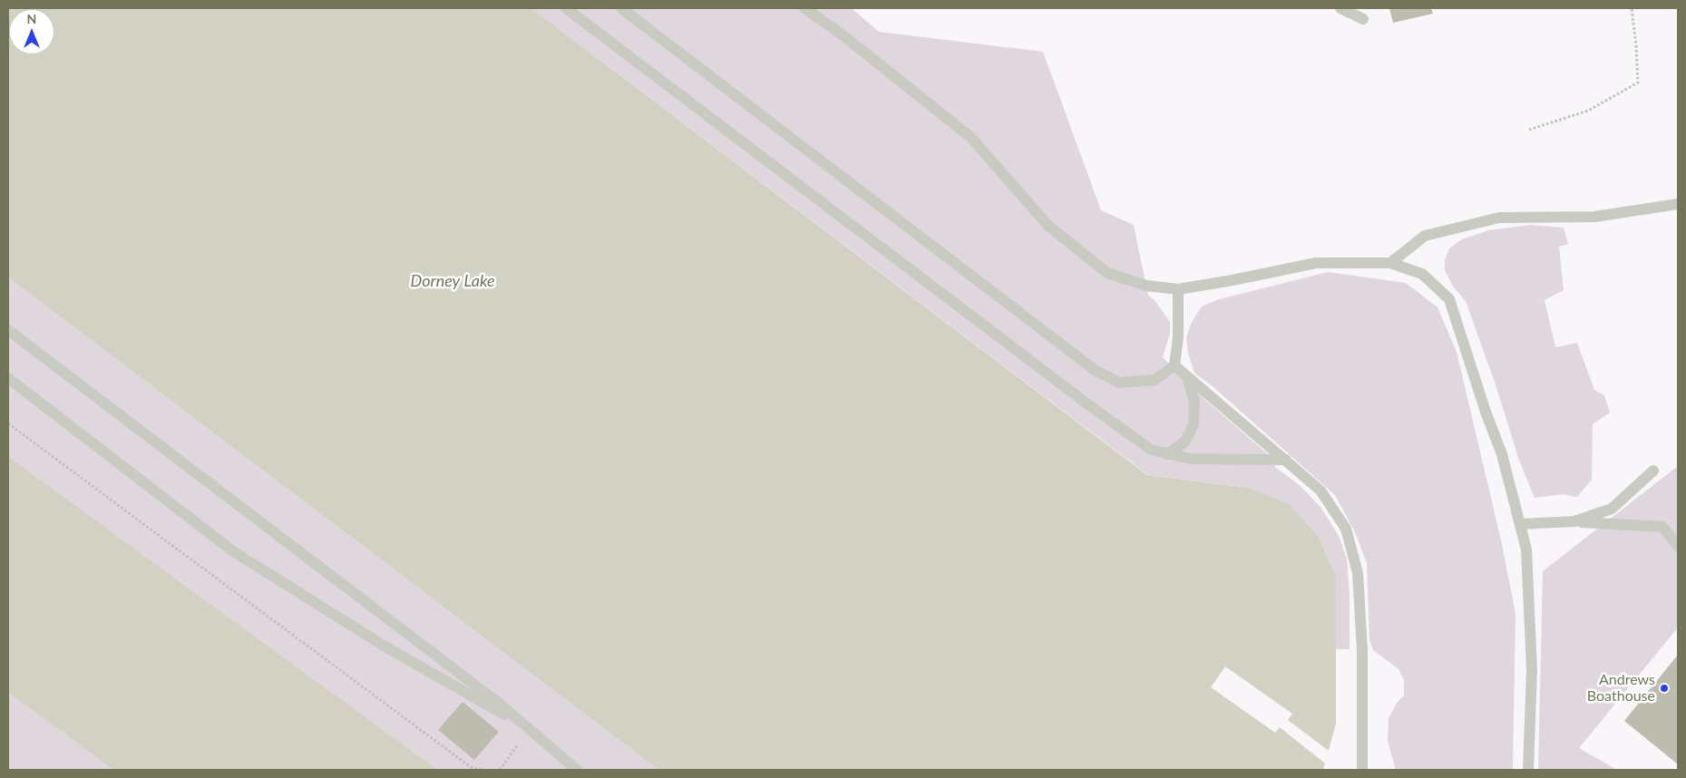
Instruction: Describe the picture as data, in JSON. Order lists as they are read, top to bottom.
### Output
{
  "water": ["Dorney Lake"],
  "places": ["Andrews Boathouse"],
  "north": "top"
}
